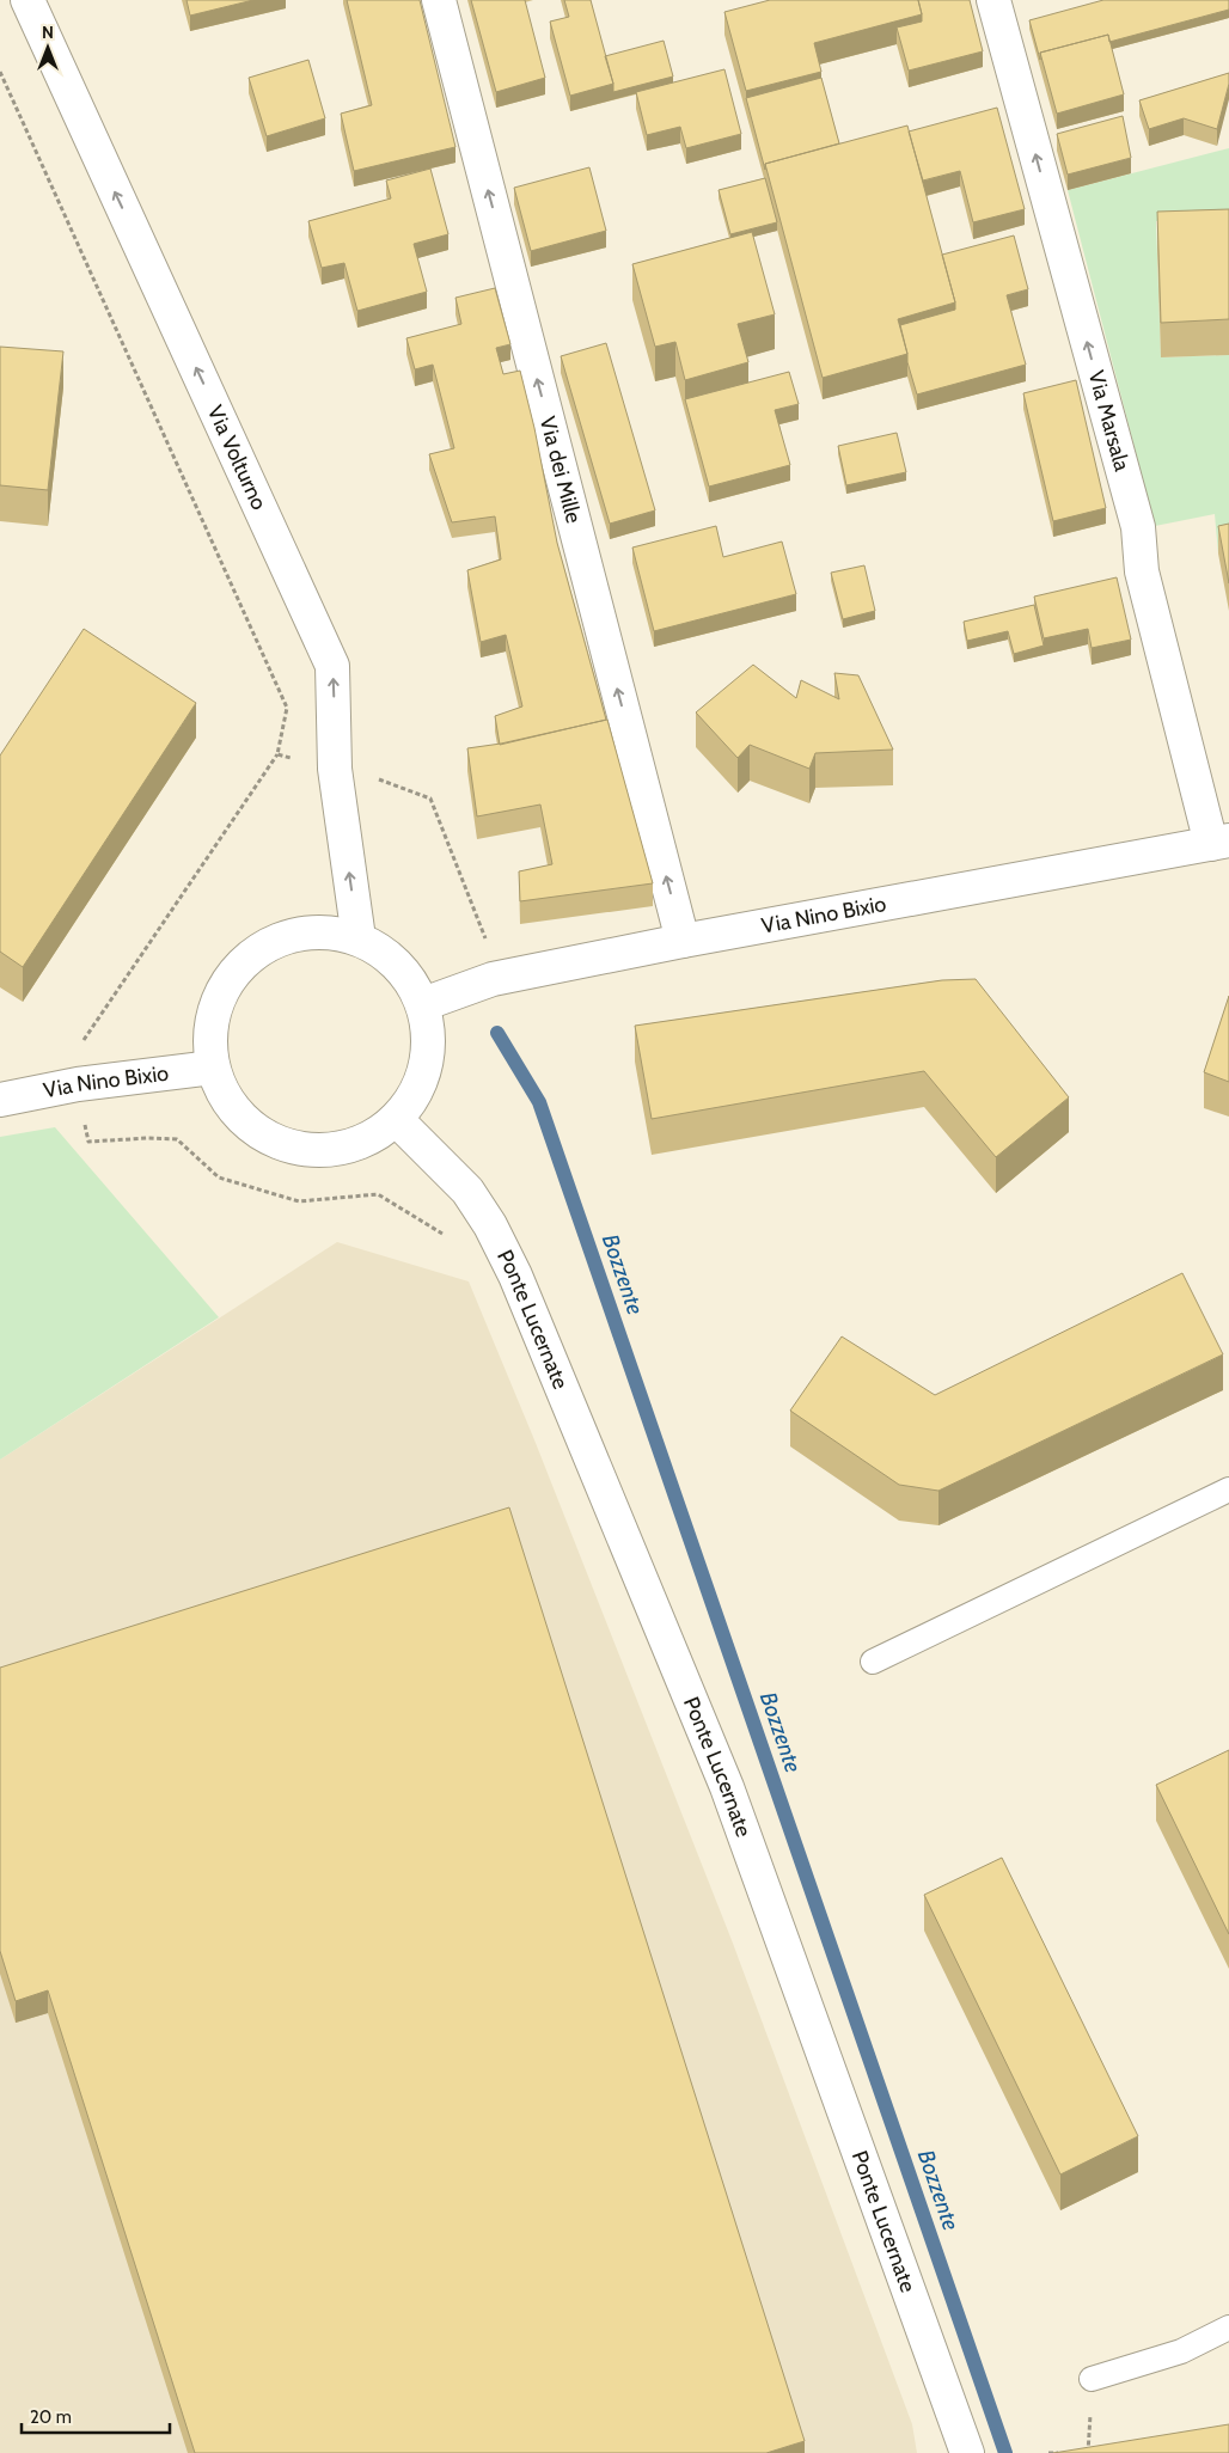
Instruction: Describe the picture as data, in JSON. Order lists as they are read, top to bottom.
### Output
{
  "streets": {
    "street": [
      "Via Marsala",
      "Via Volturno",
      "Via dei Mille",
      "Via Nino Bixio",
      "Ponte Lucernate"
    ]
  },
  "crossings": [
    ["Via Marsala", "Via Nino Bixio"],
    ["Via dei Mille", "Via Nino Bixio"]
  ],
  "one_way": ["Via Marsala", "Via Volturno", "Via dei Mille"],
  "water": ["Bozzente"],
  "scale_bar": "20 m",
  "north": "top"
}
